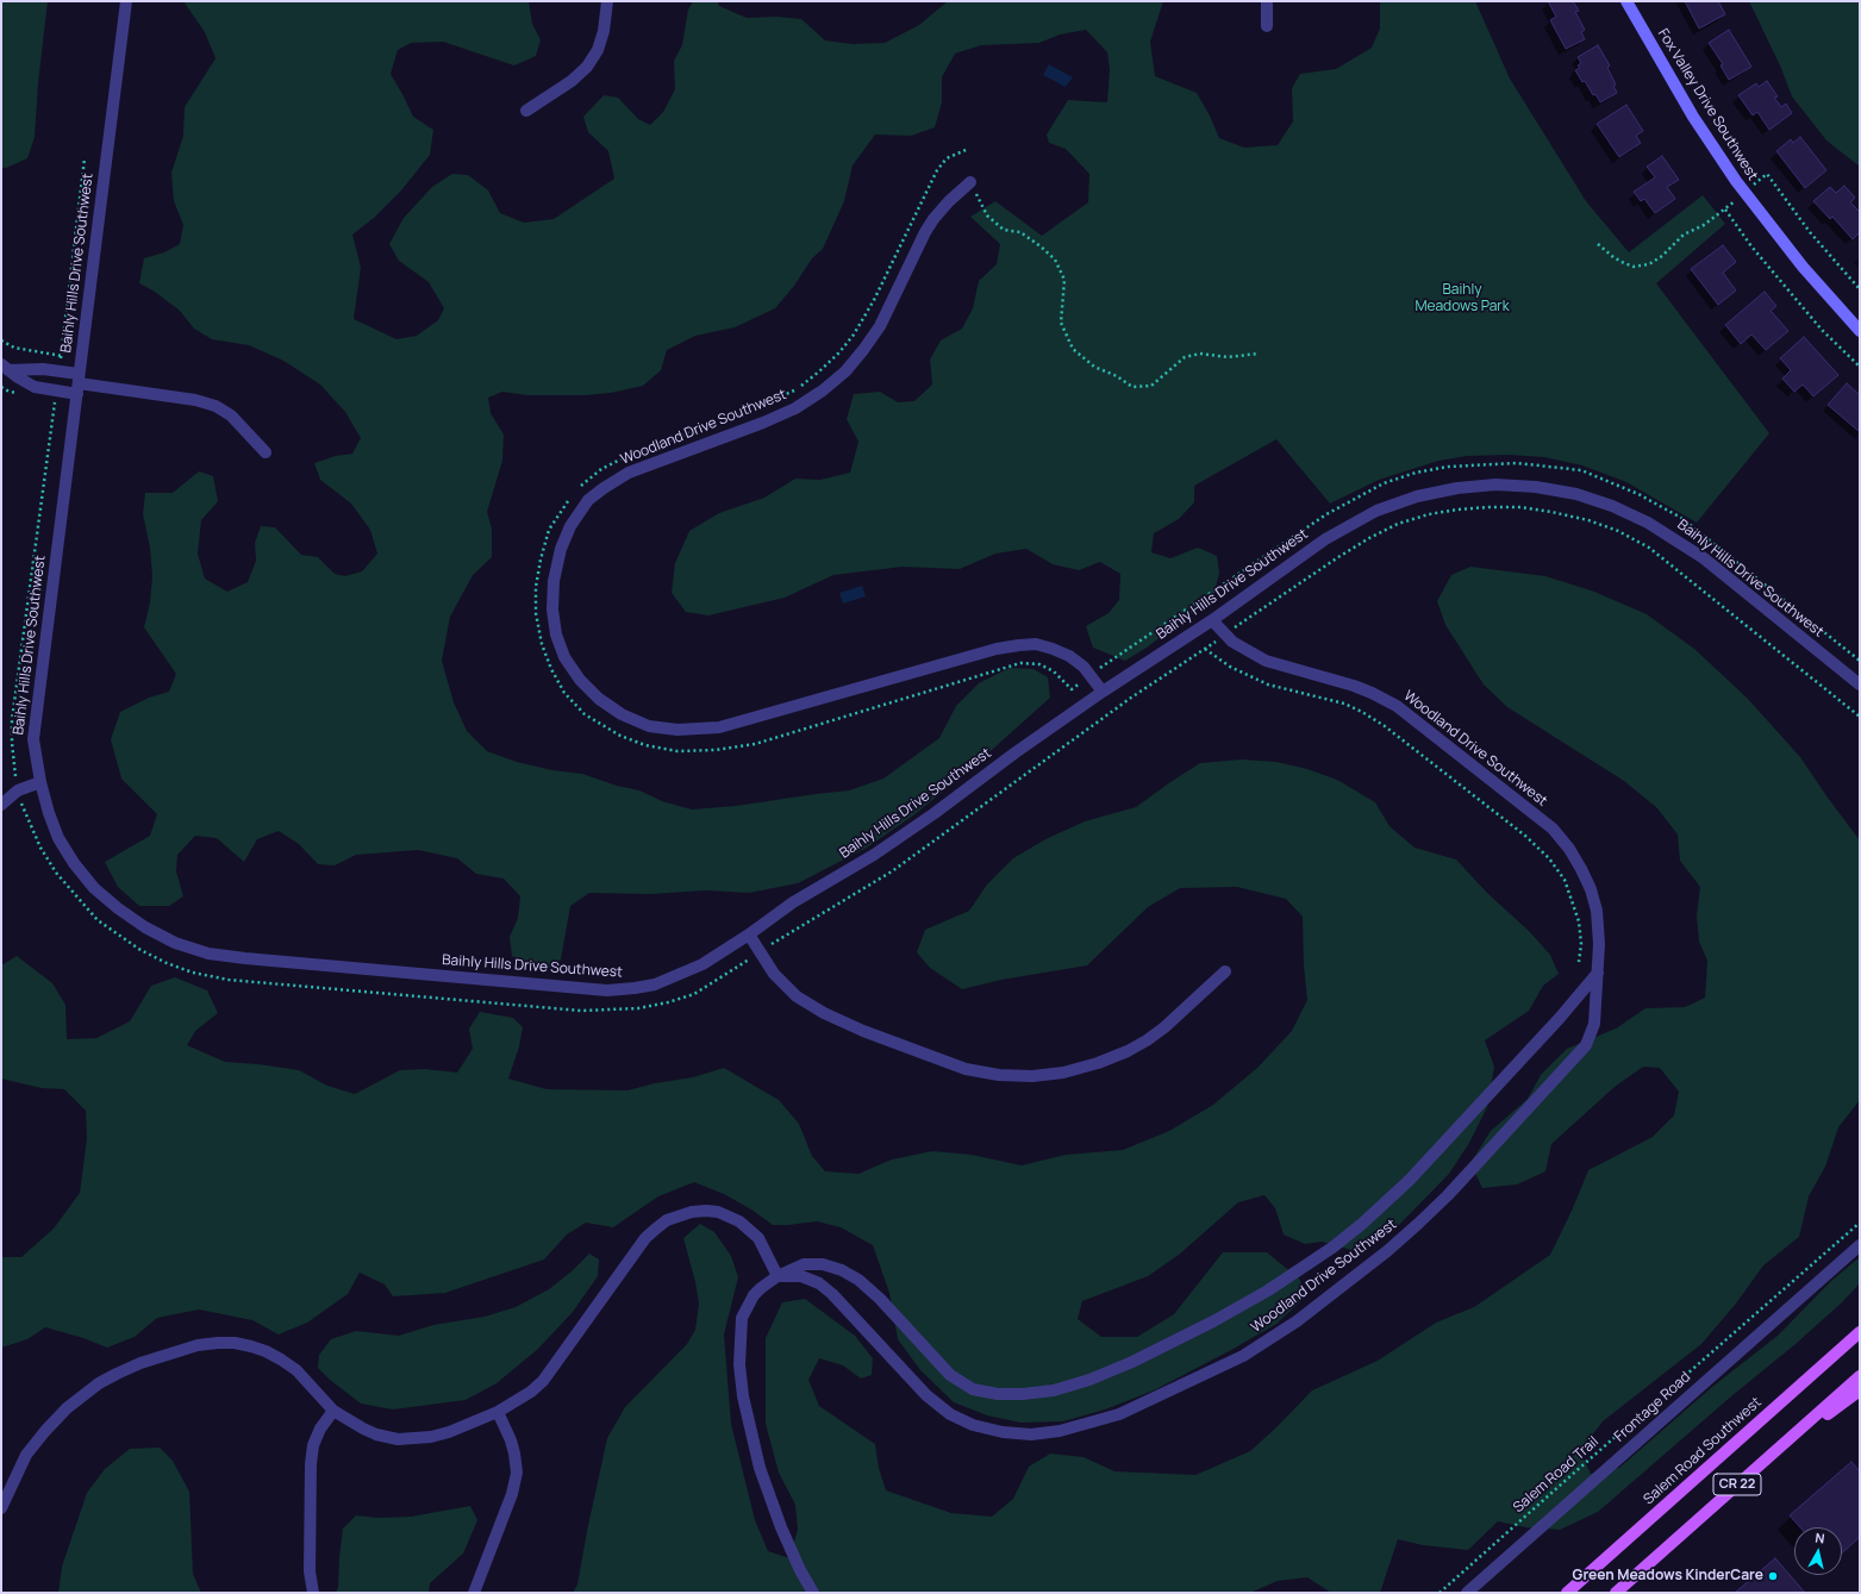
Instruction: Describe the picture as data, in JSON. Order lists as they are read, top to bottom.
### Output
{
  "streets": {
    "main road": ["Salem Road Southwest", "CR 22"],
    "street": [
      "Fox Valley Drive Southwest",
      "Baihly Hills Drive Southwest",
      "Woodland Drive Southwest",
      "Frontage Road"
    ],
    "path": ["Salem Road Trail"]
  },
  "crossings": [
    ["Baihly Hills Drive Southwest", "Woodland Drive Southwest"]
  ],
  "parks": ["Baihly Meadows Park"],
  "places": ["Green Meadows KinderCare"],
  "north": "top"
}
